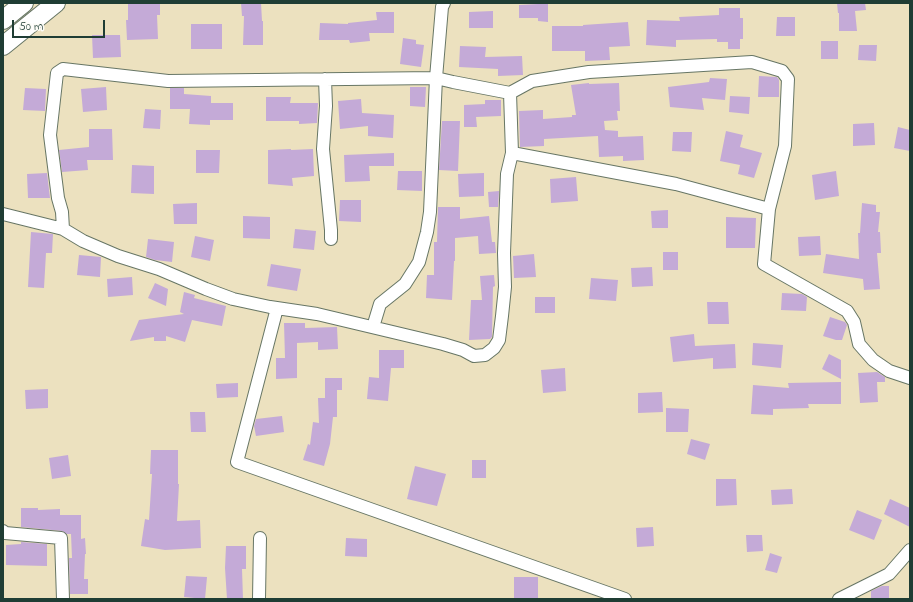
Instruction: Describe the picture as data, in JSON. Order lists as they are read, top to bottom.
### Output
{
  "scale_bar": "50 m"
}
